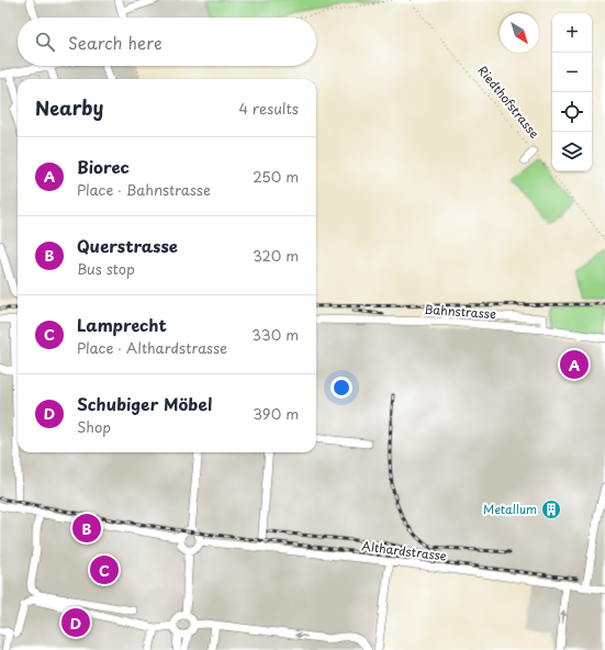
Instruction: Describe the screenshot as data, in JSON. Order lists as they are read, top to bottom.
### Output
{
  "streets": {
    "street": ["Bahnstrasse", "Althardstrasse"],
    "path": ["Riedthofstrasse"]
  },
  "places": {
    "building": ["Metallum"]
  },
  "north": "bottom right",
  "page": {
    "map_buttons": ["+", "−"],
    "search": "Search here",
    "heading": ["Nearby", "4 results"],
    "list": [
      {
        "mark": "A",
        "name": "Biorec",
        "note": "Place · Bahnstrasse",
        "value": "250 m"
      },
      {
        "mark": "B",
        "name": "Querstrasse",
        "note": "Bus stop",
        "value": "320 m"
      },
      {
        "mark": "C",
        "name": "Lamprecht",
        "note": "Place · Althardstrasse",
        "value": "330 m"
      },
      {
        "mark": "D",
        "name": "Schubiger Möbel",
        "note": "Shop",
        "value": "390 m"
      }
    ],
    "pins": [
      "A",
      "B",
      "C",
      "D"
    ]
  }
}
